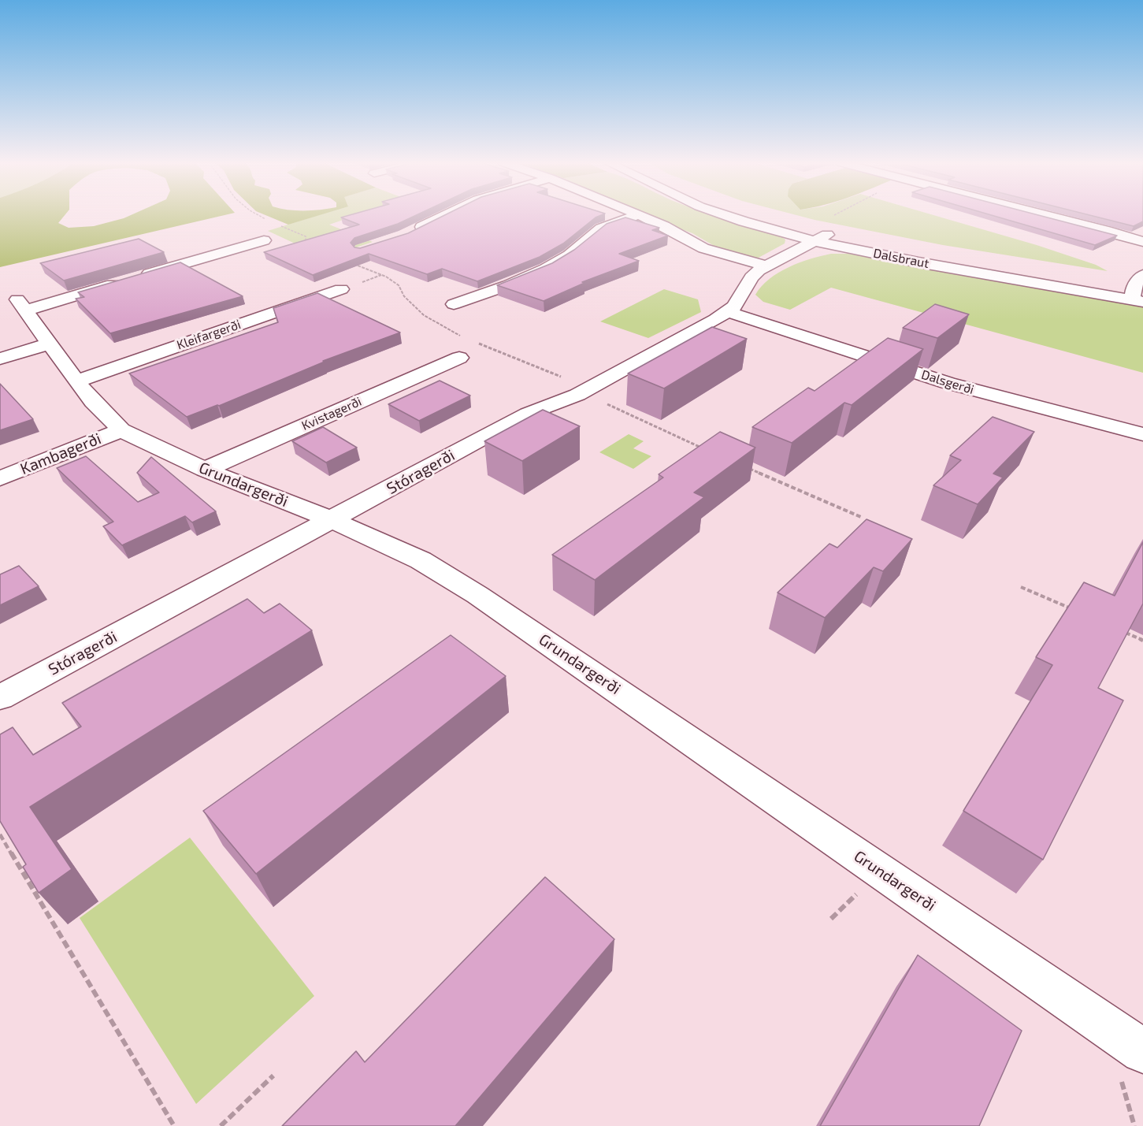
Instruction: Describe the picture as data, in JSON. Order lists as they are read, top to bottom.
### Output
{
  "streets": {
    "street": [
      "Dalsbraut",
      "Kleifargerði",
      "Dalsgerði",
      "Kvistagerði",
      "Kambagerði",
      "Stóragerði",
      "Grundargerði"
    ]
  },
  "crossings": [
    ["Dalsbraut", "Stóragerði"],
    ["Kleifargerði", "Grundargerði"],
    ["Dalsgerði", "Stóragerði"],
    ["Kvistagerði", "Grundargerði"],
    ["Kambagerði", "Grundargerði"],
    ["Stóragerði", "Grundargerði"]
  ]
}
